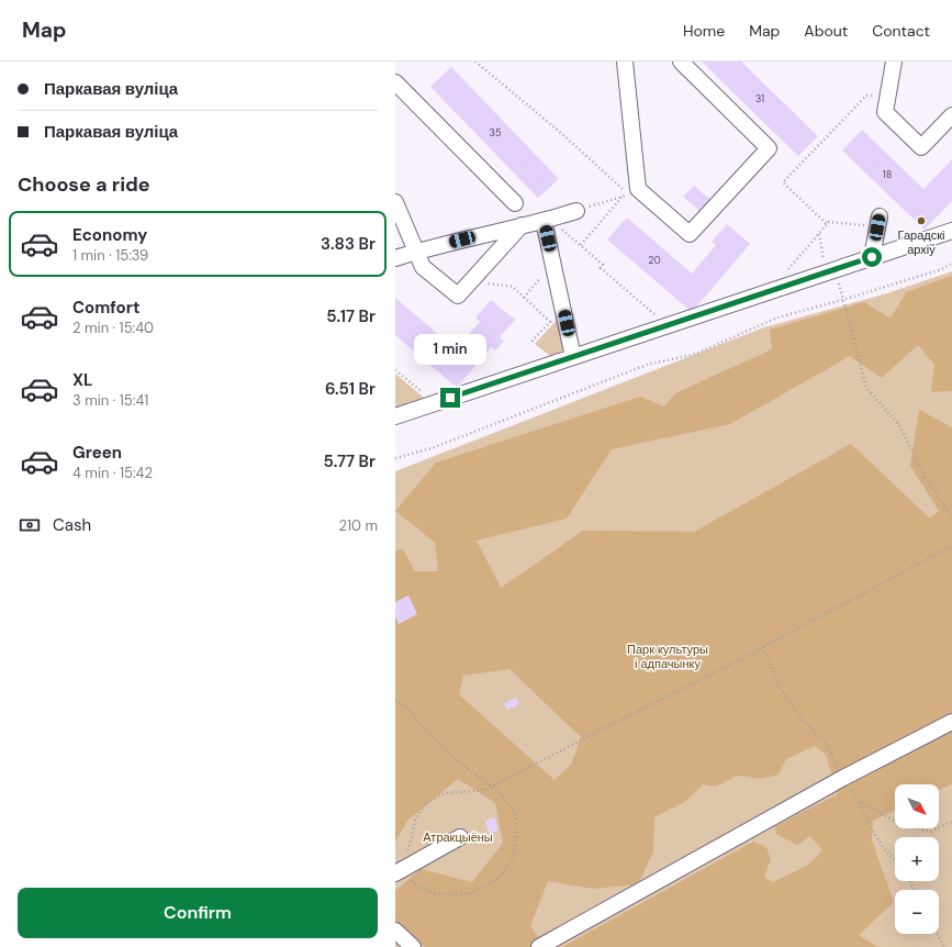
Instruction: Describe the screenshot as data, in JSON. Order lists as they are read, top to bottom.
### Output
{
  "parks": ["Парк культуры і адпачынку", "Атракцыёны"],
  "places": ["Гарадскі архіў"],
  "house_numbers": [
    "31",
    "35",
    "18",
    "20"
  ],
  "north": "bottom right",
  "page": {
    "header": "Map",
    "nav": [
      "Home",
      "Map",
      "About",
      "Contact"
    ],
    "banner": ["Паркавая вуліца", "Паркавая вуліца"],
    "heading": "Choose a ride",
    "list": [
      {
        "name": "Economy",
        "note": "1 min · 15:39",
        "value": "3.83 Br"
      },
      {
        "name": "Comfort",
        "note": "2 min · 15:40",
        "value": "5.17 Br"
      },
      {
        "name": "XL",
        "note": "3 min · 15:41",
        "value": "6.51 Br"
      },
      {
        "name": "Green",
        "note": "4 min · 15:42",
        "value": "5.77 Br"
      }
    ],
    "bubble": "1 min",
    "pay": ["Cash", "210 m"],
    "map_buttons": ["+", "−"],
    "buttons": "Confirm"
  }
}
